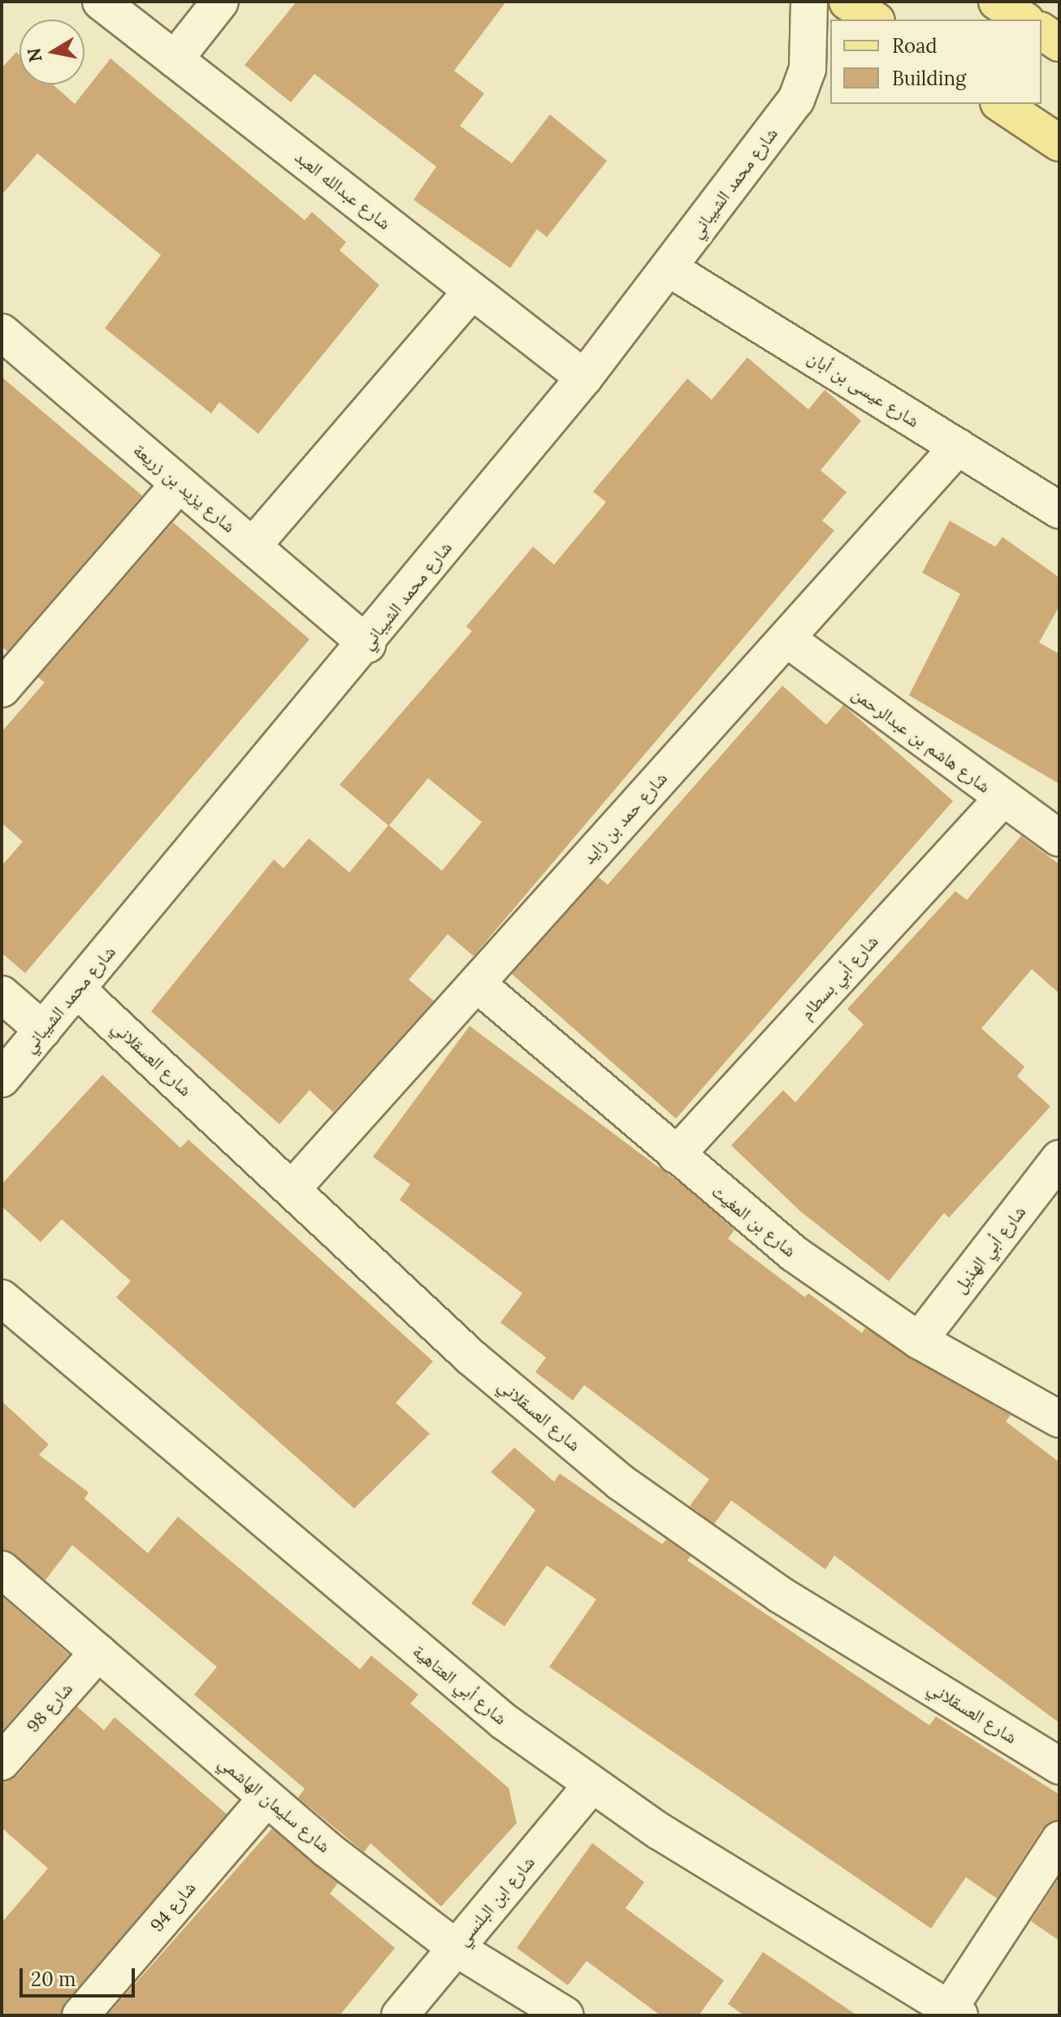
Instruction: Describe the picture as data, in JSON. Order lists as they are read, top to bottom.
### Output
{
  "streets": {
    "street": [
      "شارع محمد الشيباني",
      "شارع عبدالله العبد",
      "شارع عيسى بن أبان",
      "شارع يزيد بن زريعة",
      "شارع هاشم بن عبدالرحمن",
      "شارع حمد بن زايد",
      "شارع أبي بسطام",
      "شارع العسقلاني",
      "شارع بن المغيث",
      "شارع أبي الهذيل",
      "شارع أبي العتاهية",
      "شارع 98",
      "شارع سليمان الهاشمي",
      "شارع ابن البلنسي",
      "شارع 94"
    ]
  },
  "crossings": [
    ["شارع محمد الشيباني", "شارع عبدالله العبد"],
    ["شارع محمد الشيباني", "شارع عيسى بن أبان"],
    ["شارع محمد الشيباني", "شارع يزيد بن زريعة"],
    ["شارع محمد الشيباني", "شارع العسقلاني"],
    ["شارع عيسى بن أبان", "شارع حمد بن زايد"],
    ["شارع هاشم بن عبدالرحمن", "شارع حمد بن زايد"],
    ["شارع هاشم بن عبدالرحمن", "شارع أبي بسطام"],
    ["شارع حمد بن زايد", "شارع العسقلاني"],
    ["شارع حمد بن زايد", "شارع بن المغيث"],
    ["شارع أبي بسطام", "شارع بن المغيث"],
    ["شارع بن المغيث", "شارع أبي الهذيل"],
    ["شارع أبي العتاهية", "شارع ابن البلنسي"],
    ["شارع 98", "شارع سليمان الهاشمي"],
    ["شارع سليمان الهاشمي", "شارع ابن البلنسي"],
    ["شارع سليمان الهاشمي", "شارع 94"]
  ],
  "legend": ["Road", "Building"],
  "scale_bar": "20 m",
  "north": "left"
}
